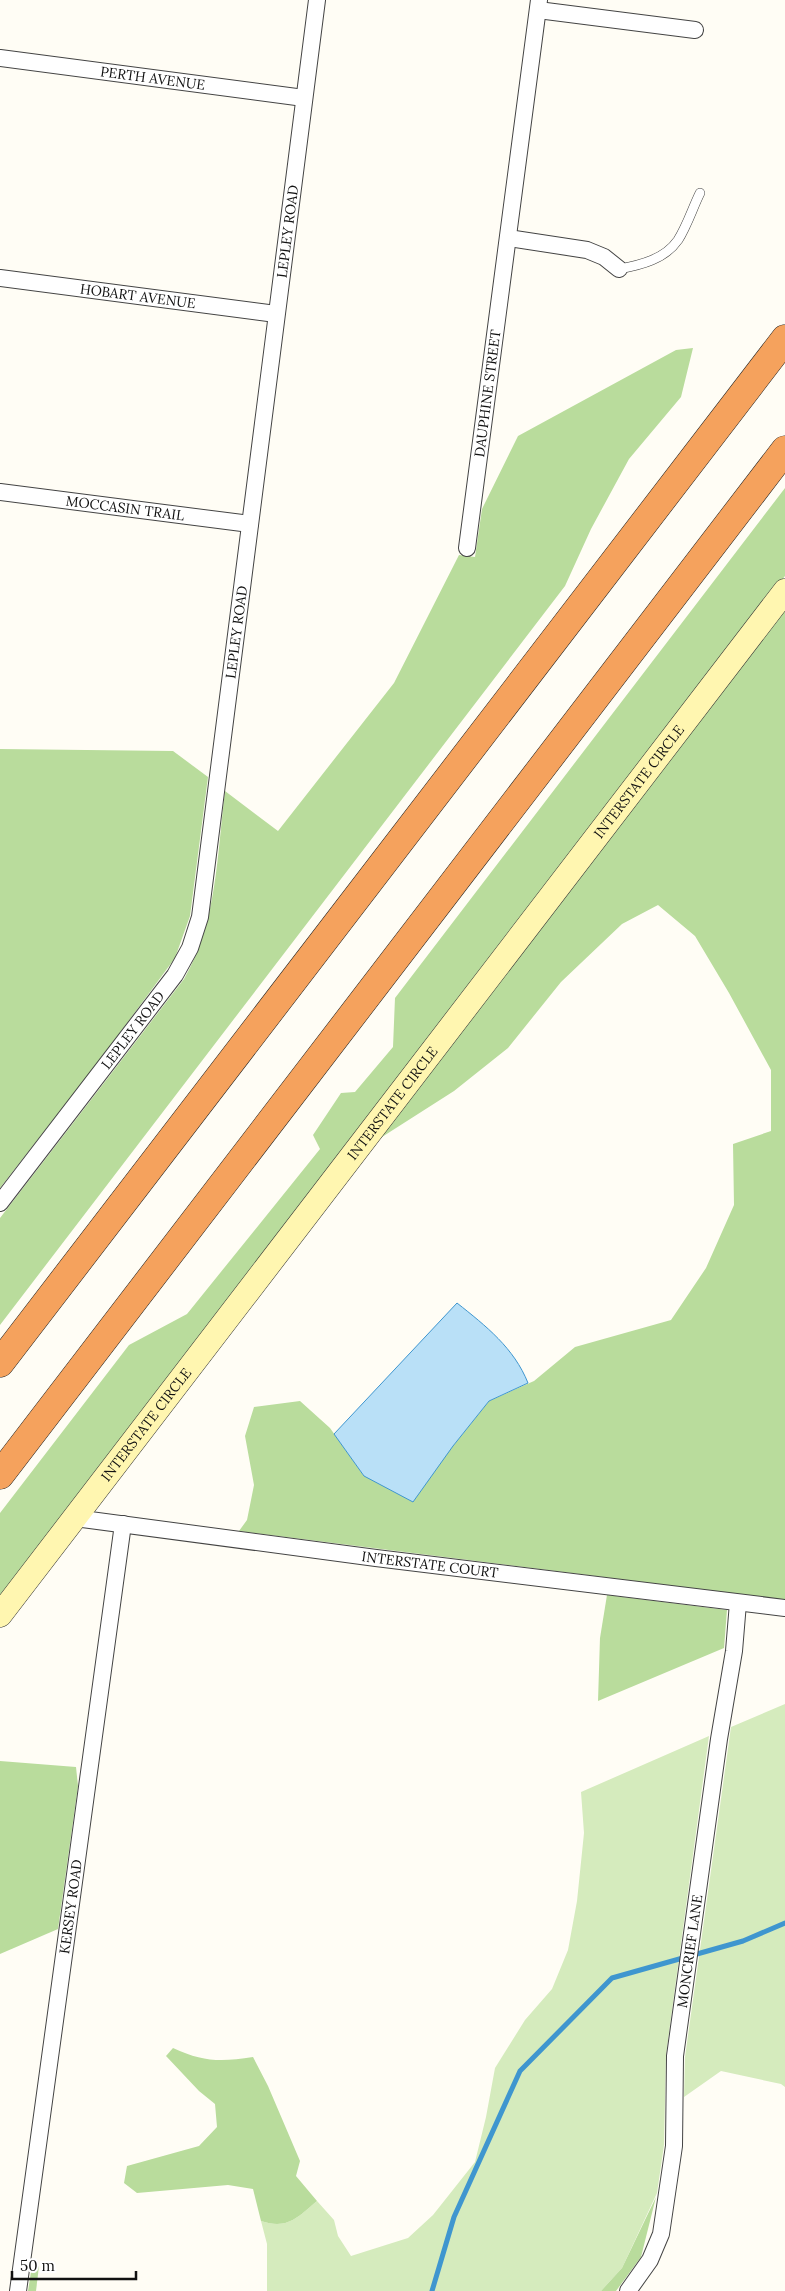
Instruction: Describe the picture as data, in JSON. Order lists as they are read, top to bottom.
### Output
{
  "streets": {
    "street": [
      "PERTH AVENUE",
      "LEPLEY ROAD",
      "HOBART AVENUE",
      "DAUPHINE STREET",
      "MOCCASIN TRAIL",
      "INTERSTATE CIRCLE",
      "INTERSTATE COURT",
      "KERSEY ROAD",
      "MONCRIEF LANE"
    ]
  },
  "crossings": [
    ["PERTH AVENUE", "LEPLEY ROAD"],
    ["LEPLEY ROAD", "HOBART AVENUE"],
    ["LEPLEY ROAD", "MOCCASIN TRAIL"],
    ["INTERSTATE CIRCLE", "INTERSTATE COURT"],
    ["INTERSTATE COURT", "KERSEY ROAD"],
    ["INTERSTATE COURT", "MONCRIEF LANE"]
  ],
  "scale_bar": "50 m"
}
